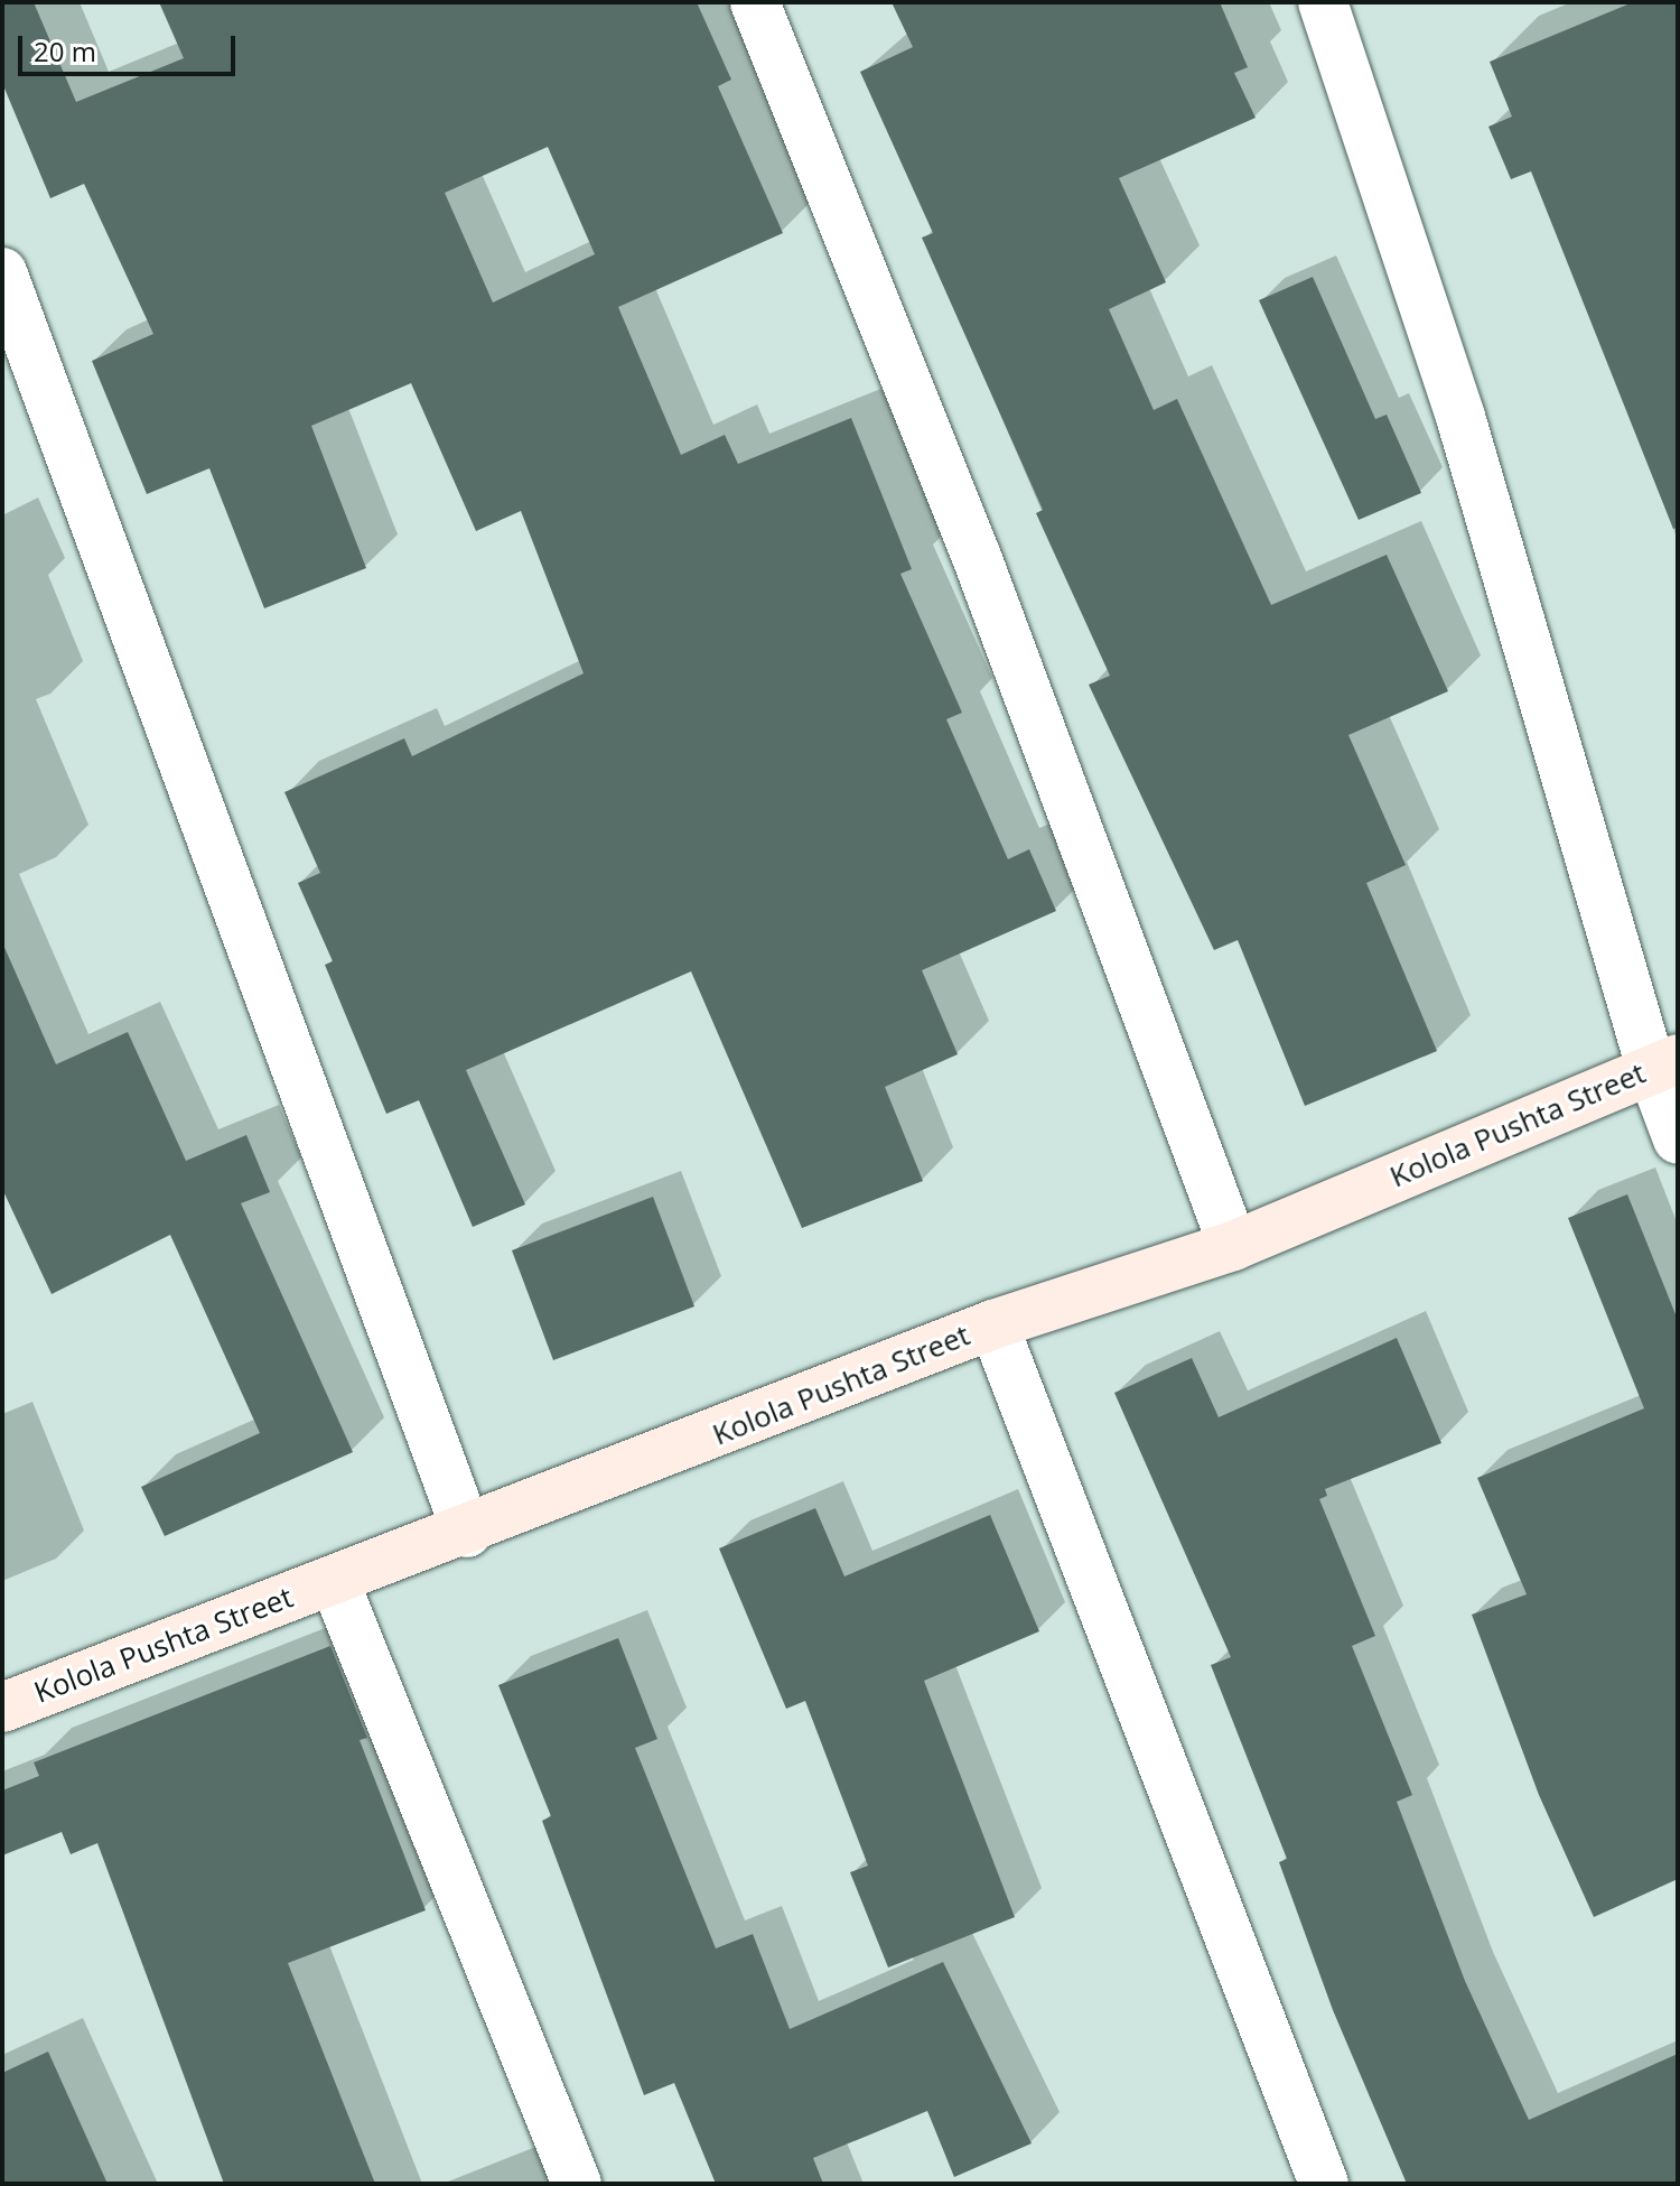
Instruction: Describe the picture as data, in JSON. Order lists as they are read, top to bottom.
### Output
{
  "streets": {
    "main road": ["Kolola Pushta Street"]
  },
  "scale_bar": "20 m"
}
